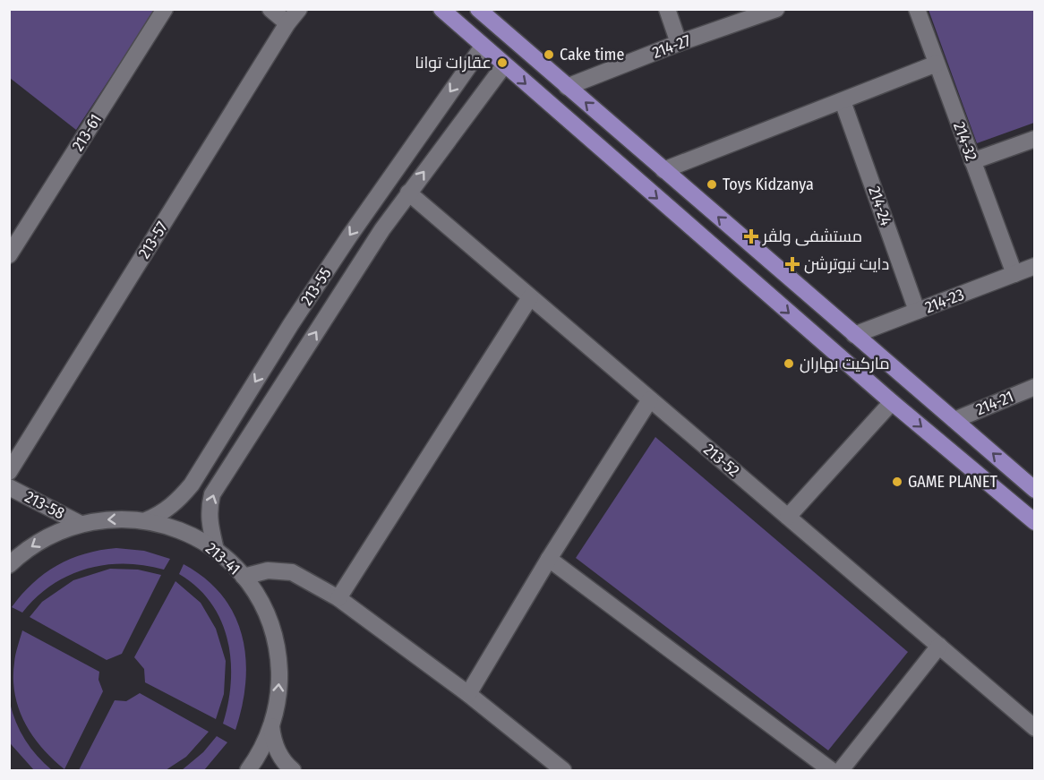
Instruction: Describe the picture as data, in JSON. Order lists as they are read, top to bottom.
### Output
{
  "streets": {
    "street": [
      "214-27",
      "213-61",
      "214-32",
      "214-24",
      "213-57",
      "213-55",
      "214-23",
      "214-21",
      "213-52",
      "213-58",
      "213-41"
    ]
  },
  "crossings": [
    ["214-32", "214-23"],
    ["214-24", "214-23"],
    ["213-55", "213-52"],
    ["213-55", "213-41"],
    ["213-58", "213-41"]
  ],
  "places": {
    "other": [
      "Cake time",
      "عقارات توانا",
      "Toys Kidzanya",
      "مارکیت بهاران",
      "GAME PLANET"
    ],
    "health": ["مستشفى ولڤر", "دايت نيوترشن"]
  }
}
